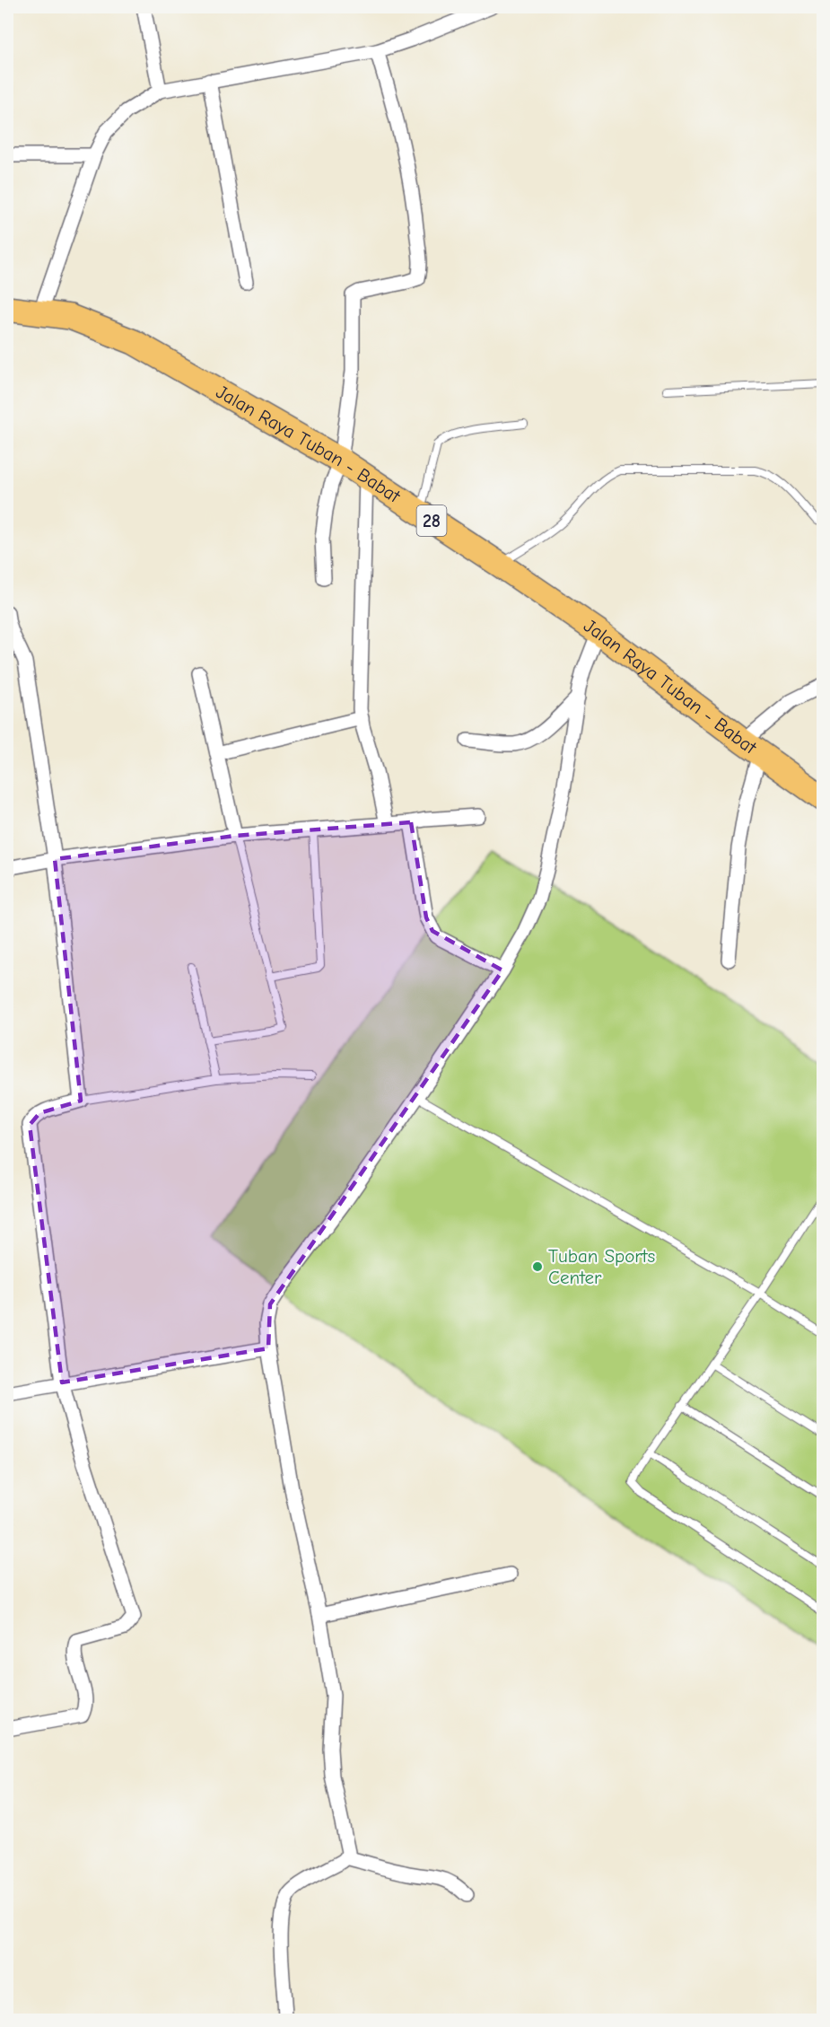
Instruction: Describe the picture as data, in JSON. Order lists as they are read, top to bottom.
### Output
{
  "streets": {
    "highway": ["Jalan Raya Tuban - Babat", "28"]
  },
  "places": ["Tuban Sports Center"]
}
